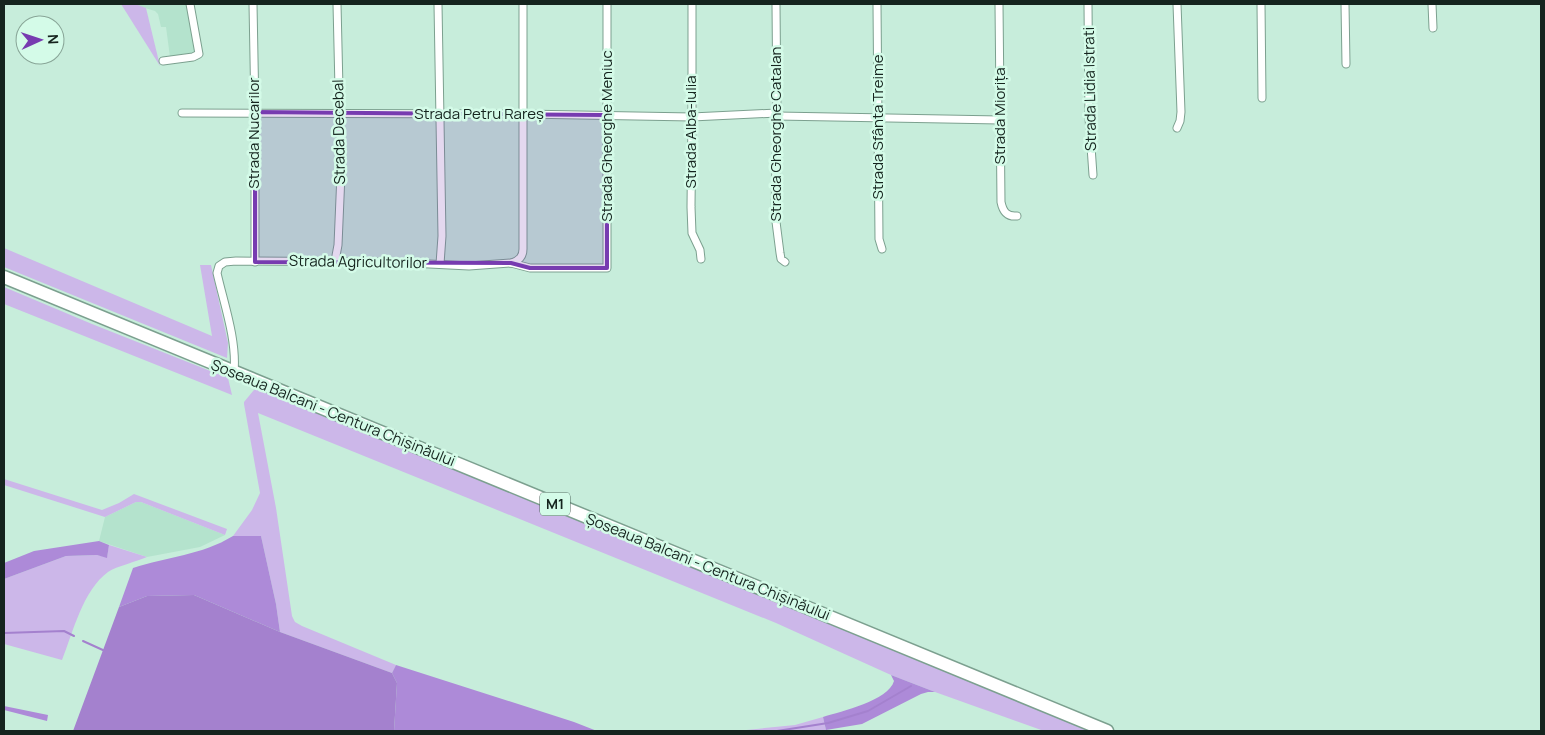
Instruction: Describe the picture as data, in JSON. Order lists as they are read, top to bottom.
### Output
{
  "streets": {
    "highway": ["Șoseaua Balcani - Centura Chișinăului", "M1"],
    "street": [
      "Strada Lidia Istrati",
      "Strada Petru Rareș",
      "Strada Miorița",
      "Strada Sfânta Treime",
      "Strada Decebal",
      "Strada Alba-Iulia",
      "Strada Nucarilor",
      "Strada Gheorghe Catalan",
      "Strada Gheorghe Meniuc",
      "Strada Agricultorilor"
    ]
  },
  "crossings": [
    ["Strada Petru Rareș", "Strada Miorița"],
    ["Strada Petru Rareș", "Strada Sfânta Treime"],
    ["Strada Petru Rareș", "Strada Decebal"],
    ["Strada Petru Rareș", "Strada Alba-Iulia"],
    ["Strada Petru Rareș", "Strada Nucarilor"],
    ["Strada Petru Rareș", "Strada Gheorghe Catalan"],
    ["Strada Petru Rareș", "Strada Gheorghe Meniuc"],
    ["Strada Decebal", "Strada Agricultorilor"],
    ["Strada Nucarilor", "Strada Agricultorilor"],
    ["Strada Gheorghe Meniuc", "Strada Agricultorilor"],
    ["Strada Agricultorilor", "Șoseaua Balcani - Centura Chișinăului"]
  ],
  "north": "right"
}
